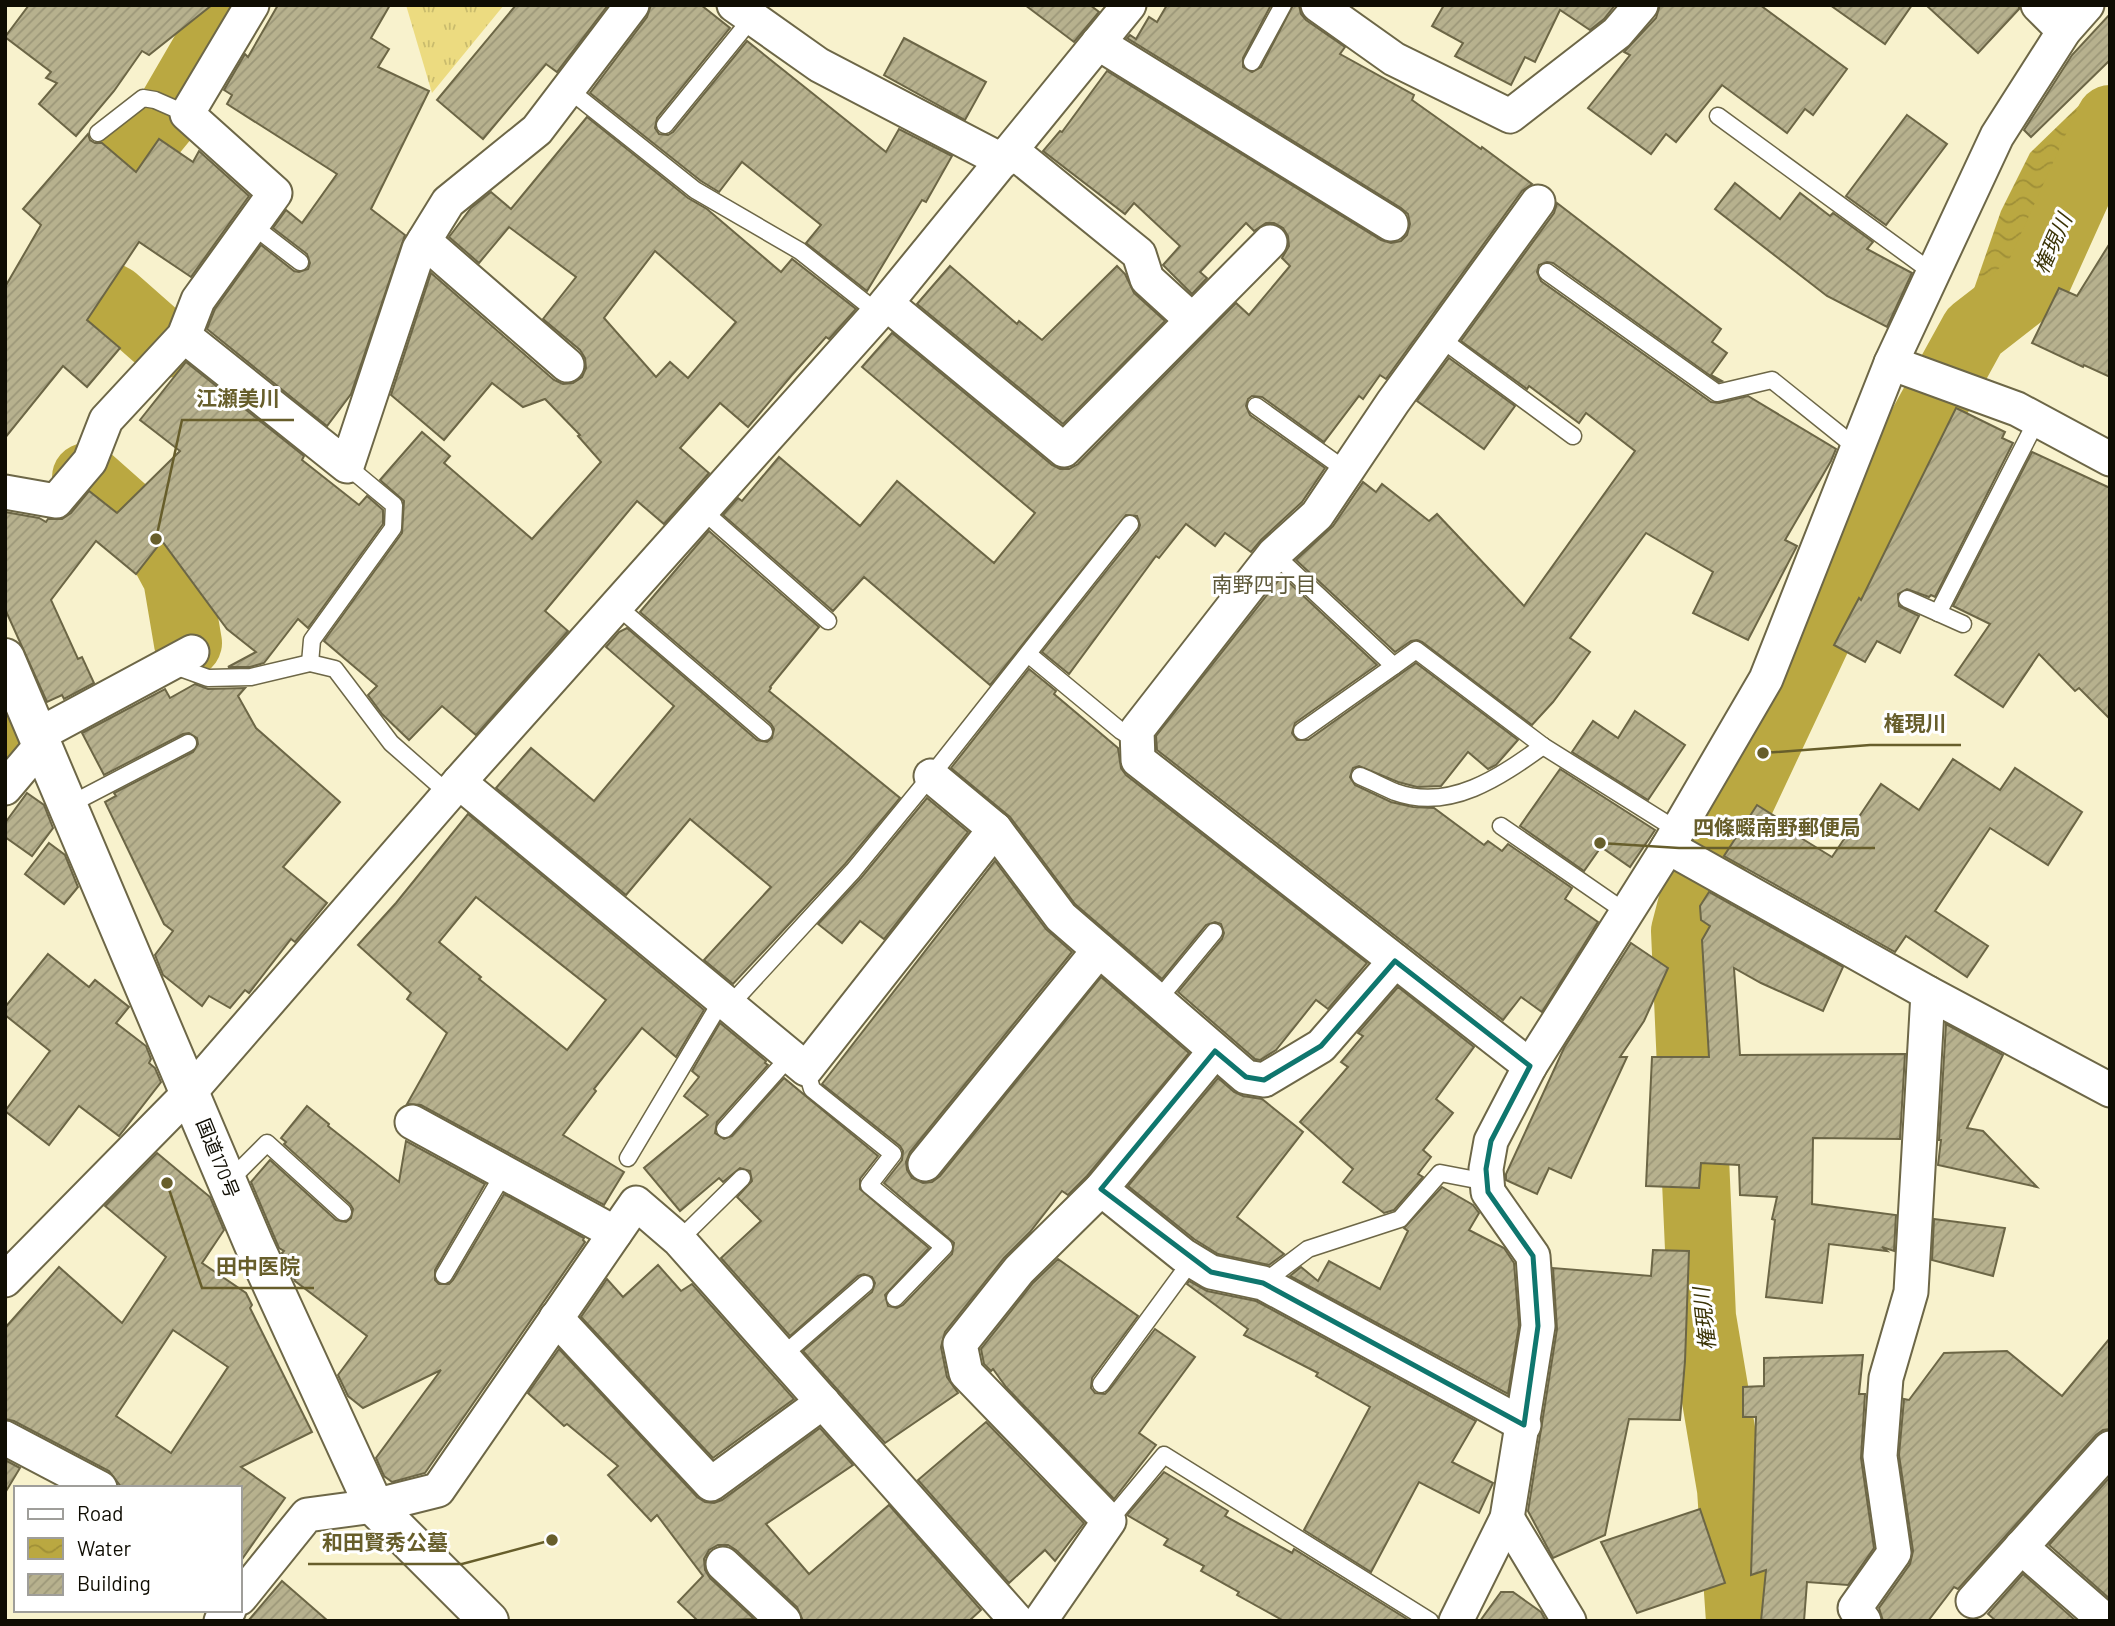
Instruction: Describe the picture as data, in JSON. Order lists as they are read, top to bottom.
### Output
{
  "streets": {
    "highway": ["国道170号"]
  },
  "districts": ["南野四丁目"],
  "water": ["権現川"],
  "places": [
    "江瀬美川",
    "権現川",
    "四條畷南野郵便局",
    "田中医院",
    "和田賢秀公墓"
  ],
  "legend": ["Road", "Water", "Building"]
}
